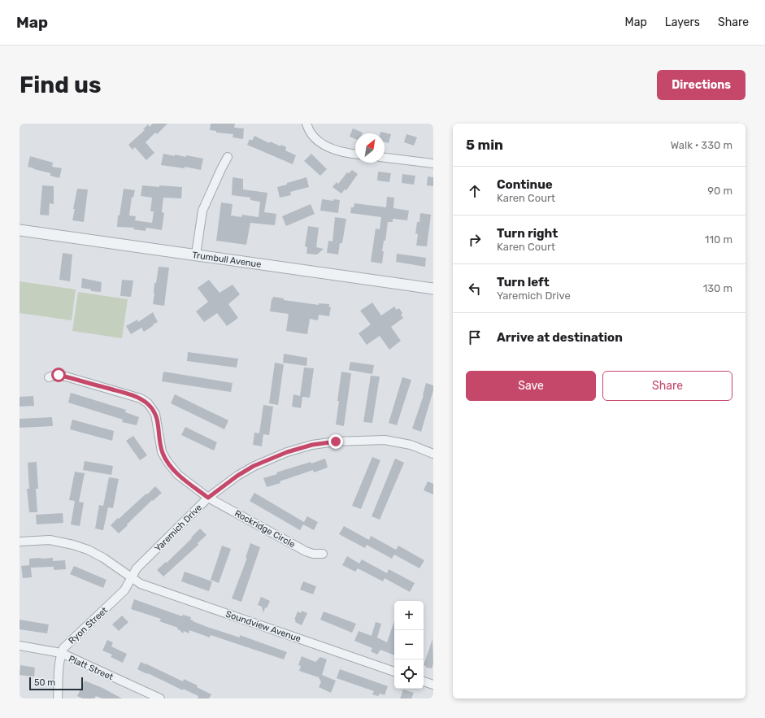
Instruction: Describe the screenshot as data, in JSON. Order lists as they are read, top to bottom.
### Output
{
  "streets": {
    "street": [
      "Trumbull Avenue",
      "Yaremich Drive",
      "Rockridge Circle",
      "Ryon Street",
      "Soundview Avenue",
      "Platt Street"
    ]
  },
  "crossings": [
    ["Yaremich Drive", "Rockridge Circle"],
    ["Yaremich Drive", "Ryon Street"],
    ["Yaremich Drive", "Soundview Avenue"],
    ["Ryon Street", "Soundview Avenue"],
    ["Ryon Street", "Platt Street"]
  ],
  "scale_bar": "50 m",
  "north": "top right",
  "page": {
    "header": "Map",
    "nav": ["Map", "Layers", "Share"],
    "buttons": [
      "Directions",
      ["Save", "Share"]
    ],
    "title": "Find us",
    "heading": ["5 min", "Walk · 330 m"],
    "list": [
      ["Continue", "Karen Court", "90 m"],
      ["Turn right", "Karen Court", "110 m"],
      ["Turn left", "Yaremich Drive", "130 m"],
      "Arrive at destination"
    ],
    "map_buttons": ["+", "−"],
    "scale": "50 m"
  }
}
